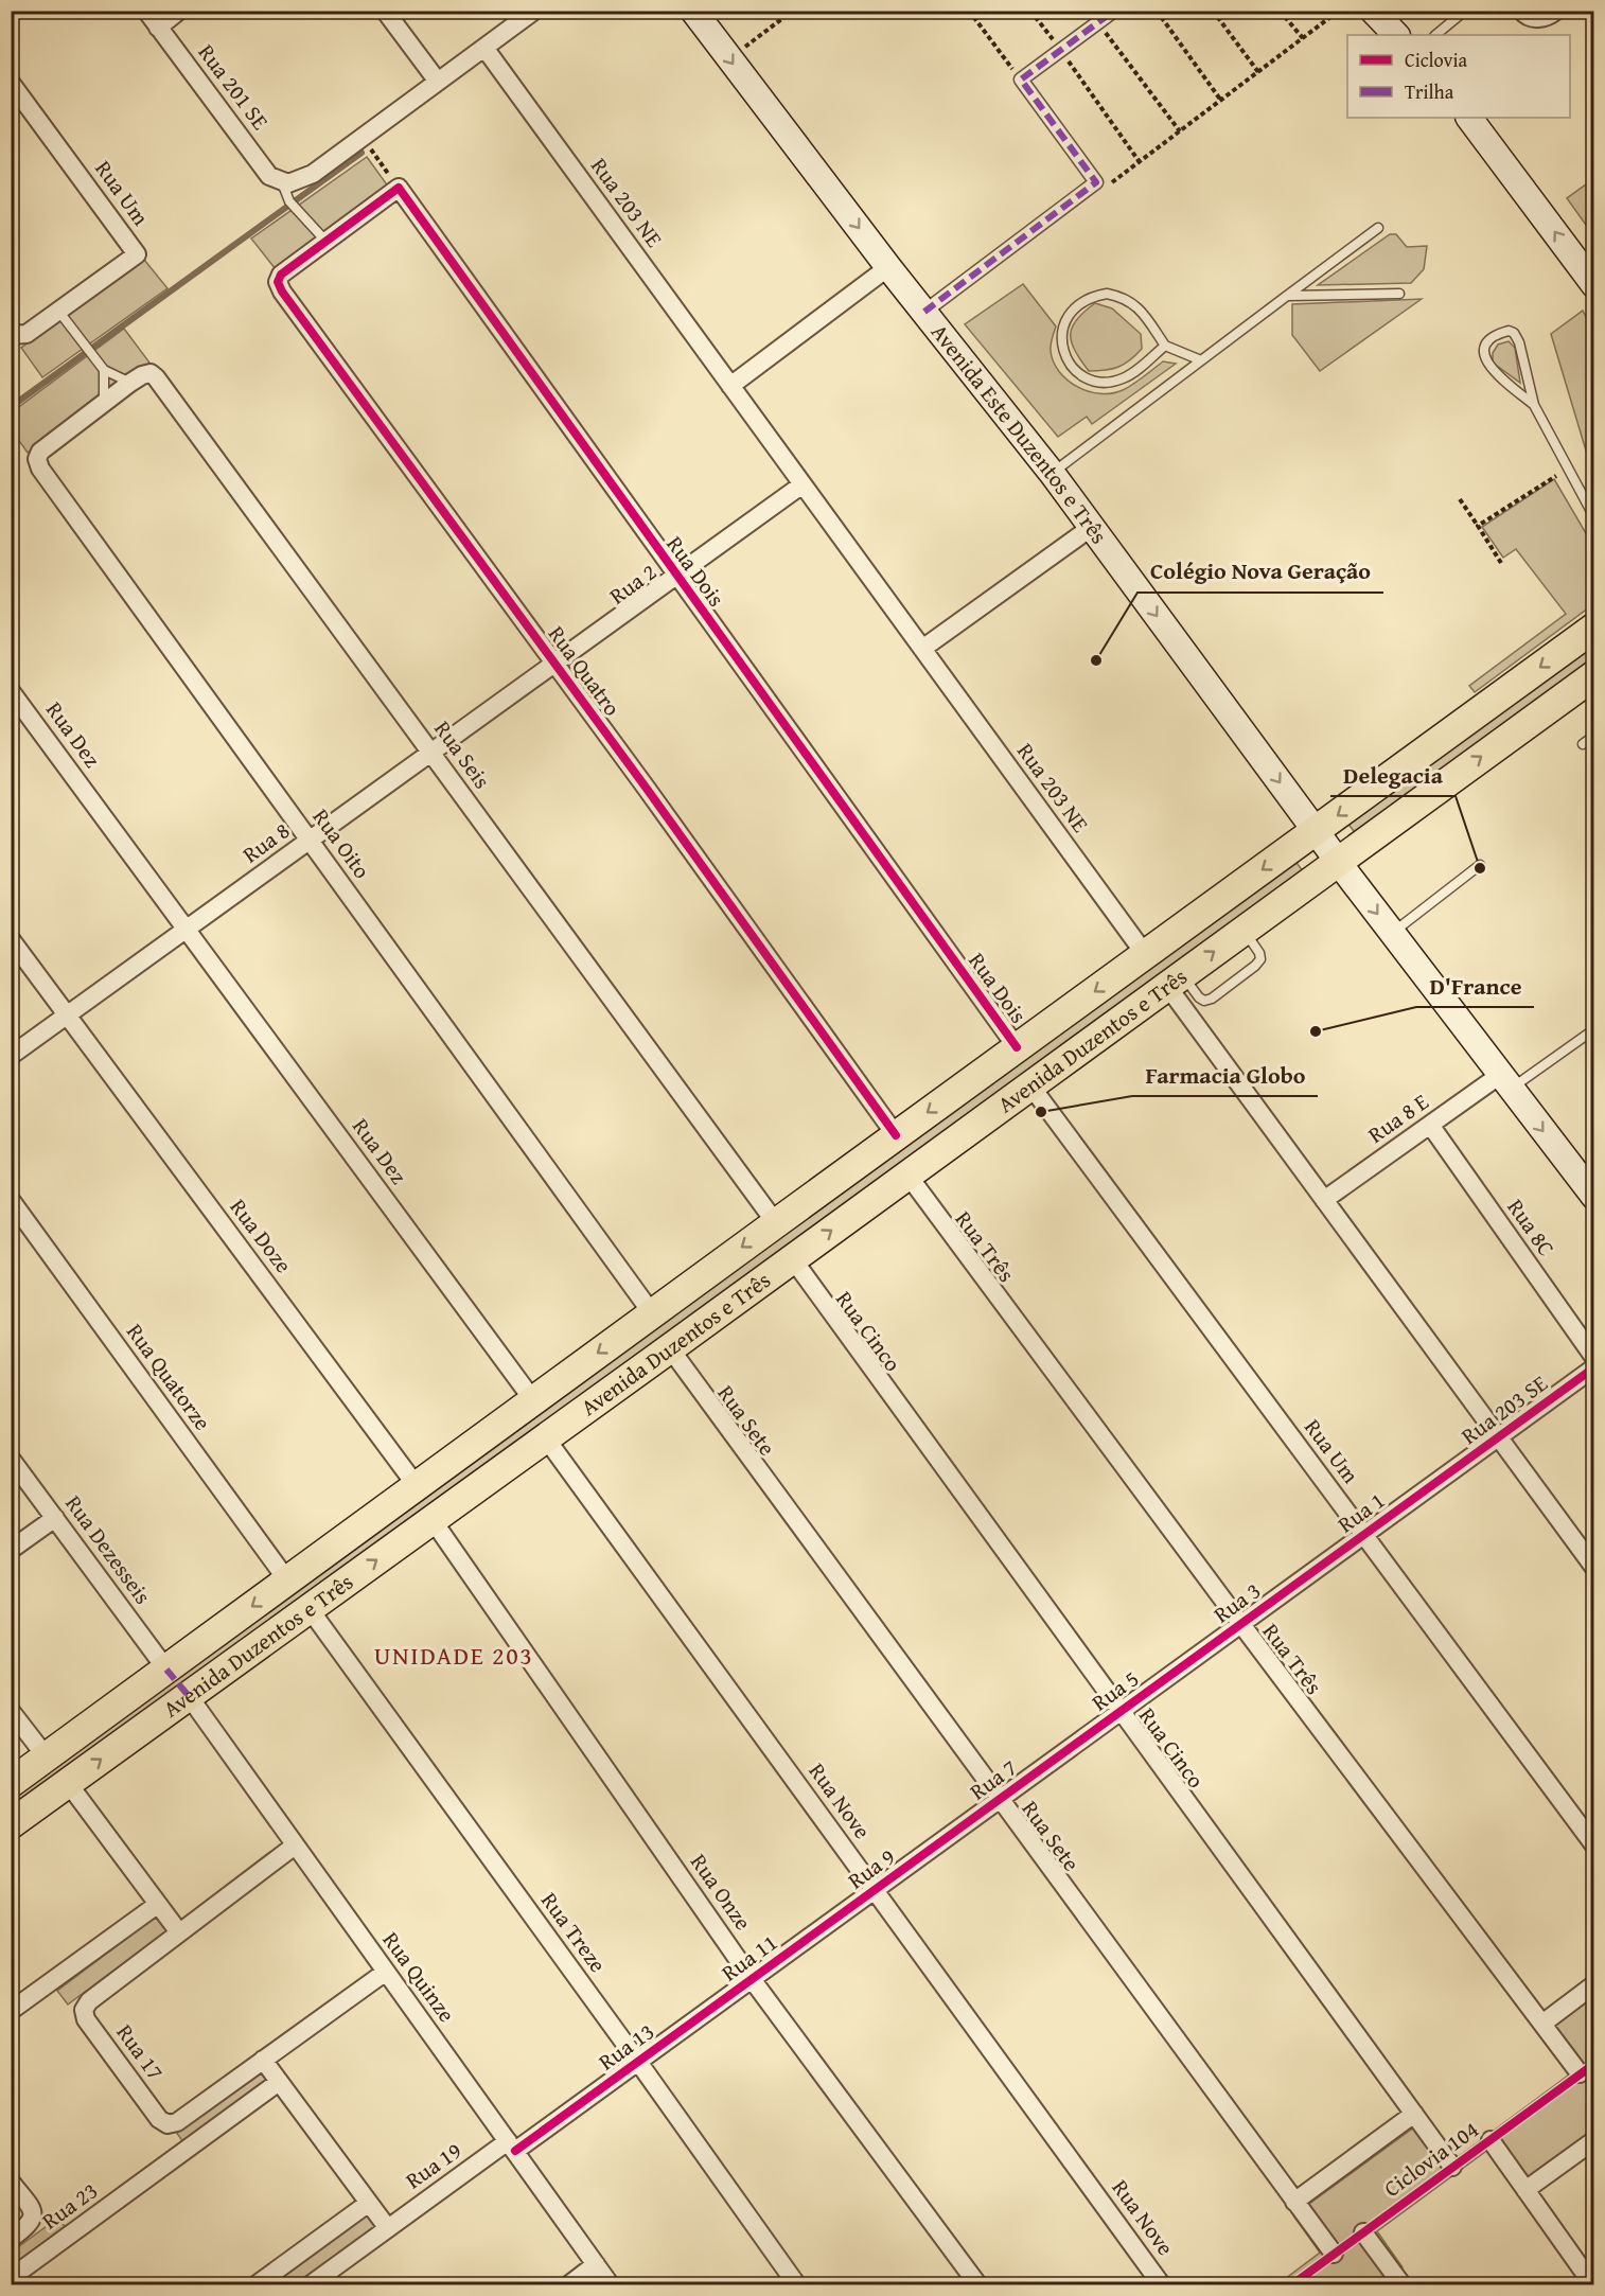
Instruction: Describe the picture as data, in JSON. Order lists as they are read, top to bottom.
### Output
{
  "streets": {
    "main road": ["Avenida Este Duzentos e Três", "Avenida Duzentos e Três"],
    "street": [
      "Rua 201 SE",
      "Rua Um",
      "Rua 203 NE",
      "Rua Dois",
      "Rua 2",
      "Rua Quatro",
      "Rua Dez",
      "Rua Seis",
      "Rua 8",
      "Rua Oito",
      "Rua 8 E",
      "Rua 8C",
      "Rua Doze",
      "Rua Três",
      "Rua Cinco",
      "Rua Quatorze",
      "Rua 203 SE",
      "Rua Sete",
      "Rua 1",
      "Rua Dezesseis",
      "Rua 3",
      "Rua 5",
      "Rua 7",
      "Rua Nove",
      "Rua 9",
      "Rua Onze",
      "Rua Treze",
      "Rua 11",
      "Rua Quinze",
      "Rua 13",
      "Rua 17",
      "Rua 19",
      "Rua 23"
    ],
    "cycle path": ["Ciclovia 104"]
  },
  "crossings": [
    ["Rua Um", "Avenida Duzentos e Três"],
    ["Rua Um", "Rua 1"],
    ["Rua 203 NE", "Rua 2"],
    ["Rua 203 NE", "Avenida Duzentos e Três"],
    ["Avenida Este Duzentos e Três", "Avenida Duzentos e Três"],
    ["Avenida Este Duzentos e Três", "Rua 8 E"],
    ["Rua Dois", "Rua 2"],
    ["Rua Dois", "Avenida Duzentos e Três"],
    ["Rua 2", "Rua Quatro"],
    ["Rua 2", "Rua 8"],
    ["Rua Quatro", "Avenida Duzentos e Três"],
    ["Rua Dez", "Rua 8"],
    ["Rua Dez", "Avenida Duzentos e Três"],
    ["Rua Seis", "Rua 8"],
    ["Rua Seis", "Avenida Duzentos e Três"],
    ["Rua 8", "Rua Oito"],
    ["Rua Oito", "Avenida Duzentos e Três"],
    ["Avenida Duzentos e Três", "Rua Doze"],
    ["Avenida Duzentos e Três", "Rua Três"],
    ["Avenida Duzentos e Três", "Rua Cinco"],
    ["Avenida Duzentos e Três", "Rua Quatorze"],
    ["Avenida Duzentos e Três", "Rua 203 SE"],
    ["Avenida Duzentos e Três", "Rua Sete"],
    ["Avenida Duzentos e Três", "Rua Dezesseis"],
    ["Avenida Duzentos e Três", "Rua Nove"],
    ["Avenida Duzentos e Três", "Rua Onze"],
    ["Avenida Duzentos e Três", "Rua Treze"],
    ["Avenida Duzentos e Três", "Rua Quinze"],
    ["Rua 8 E", "Rua 8C"],
    ["Rua 8 E", "Rua 203 SE"],
    ["Rua Três", "Rua 3"],
    ["Rua Cinco", "Rua 5"],
    ["Rua 203 SE", "Rua 1"],
    ["Rua Sete", "Rua 7"],
    ["Rua 1", "Rua 3"],
    ["Rua 3", "Rua 5"],
    ["Rua 5", "Rua 7"],
    ["Rua 7", "Rua 9"],
    ["Rua Nove", "Rua 9"],
    ["Rua 9", "Rua 11"],
    ["Rua Onze", "Rua 11"],
    ["Rua Treze", "Rua 13"],
    ["Rua 11", "Rua 13"],
    ["Rua Quinze", "Rua 13"],
    ["Rua Quinze", "Rua 17"],
    ["Rua Quinze", "Rua 19"],
    ["Rua 13", "Rua 19"]
  ],
  "one_way": ["Avenida Este Duzentos e Três"],
  "districts": ["UNIDADE 203"],
  "places": [
    "Colégio Nova Geração",
    "Delegacia",
    "D'France",
    "Farmacia Globo"
  ],
  "legend": ["Ciclovia", "Trilha"]
}
